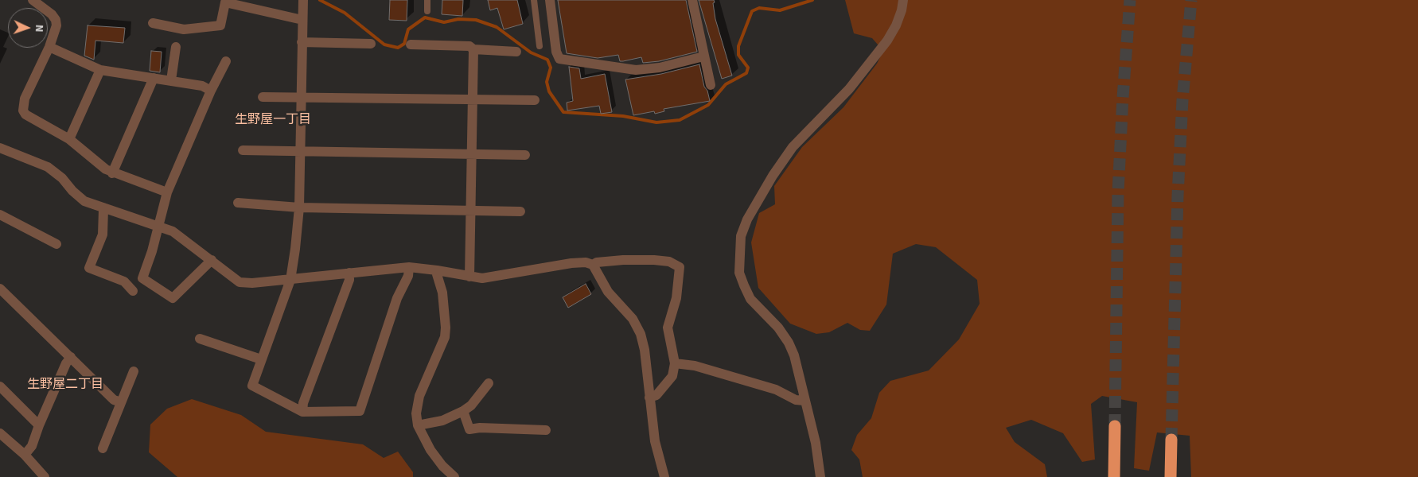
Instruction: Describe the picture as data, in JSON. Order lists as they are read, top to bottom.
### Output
{
  "districts": ["生野屋一丁目", "生野屋二丁目"],
  "north": "right"
}
